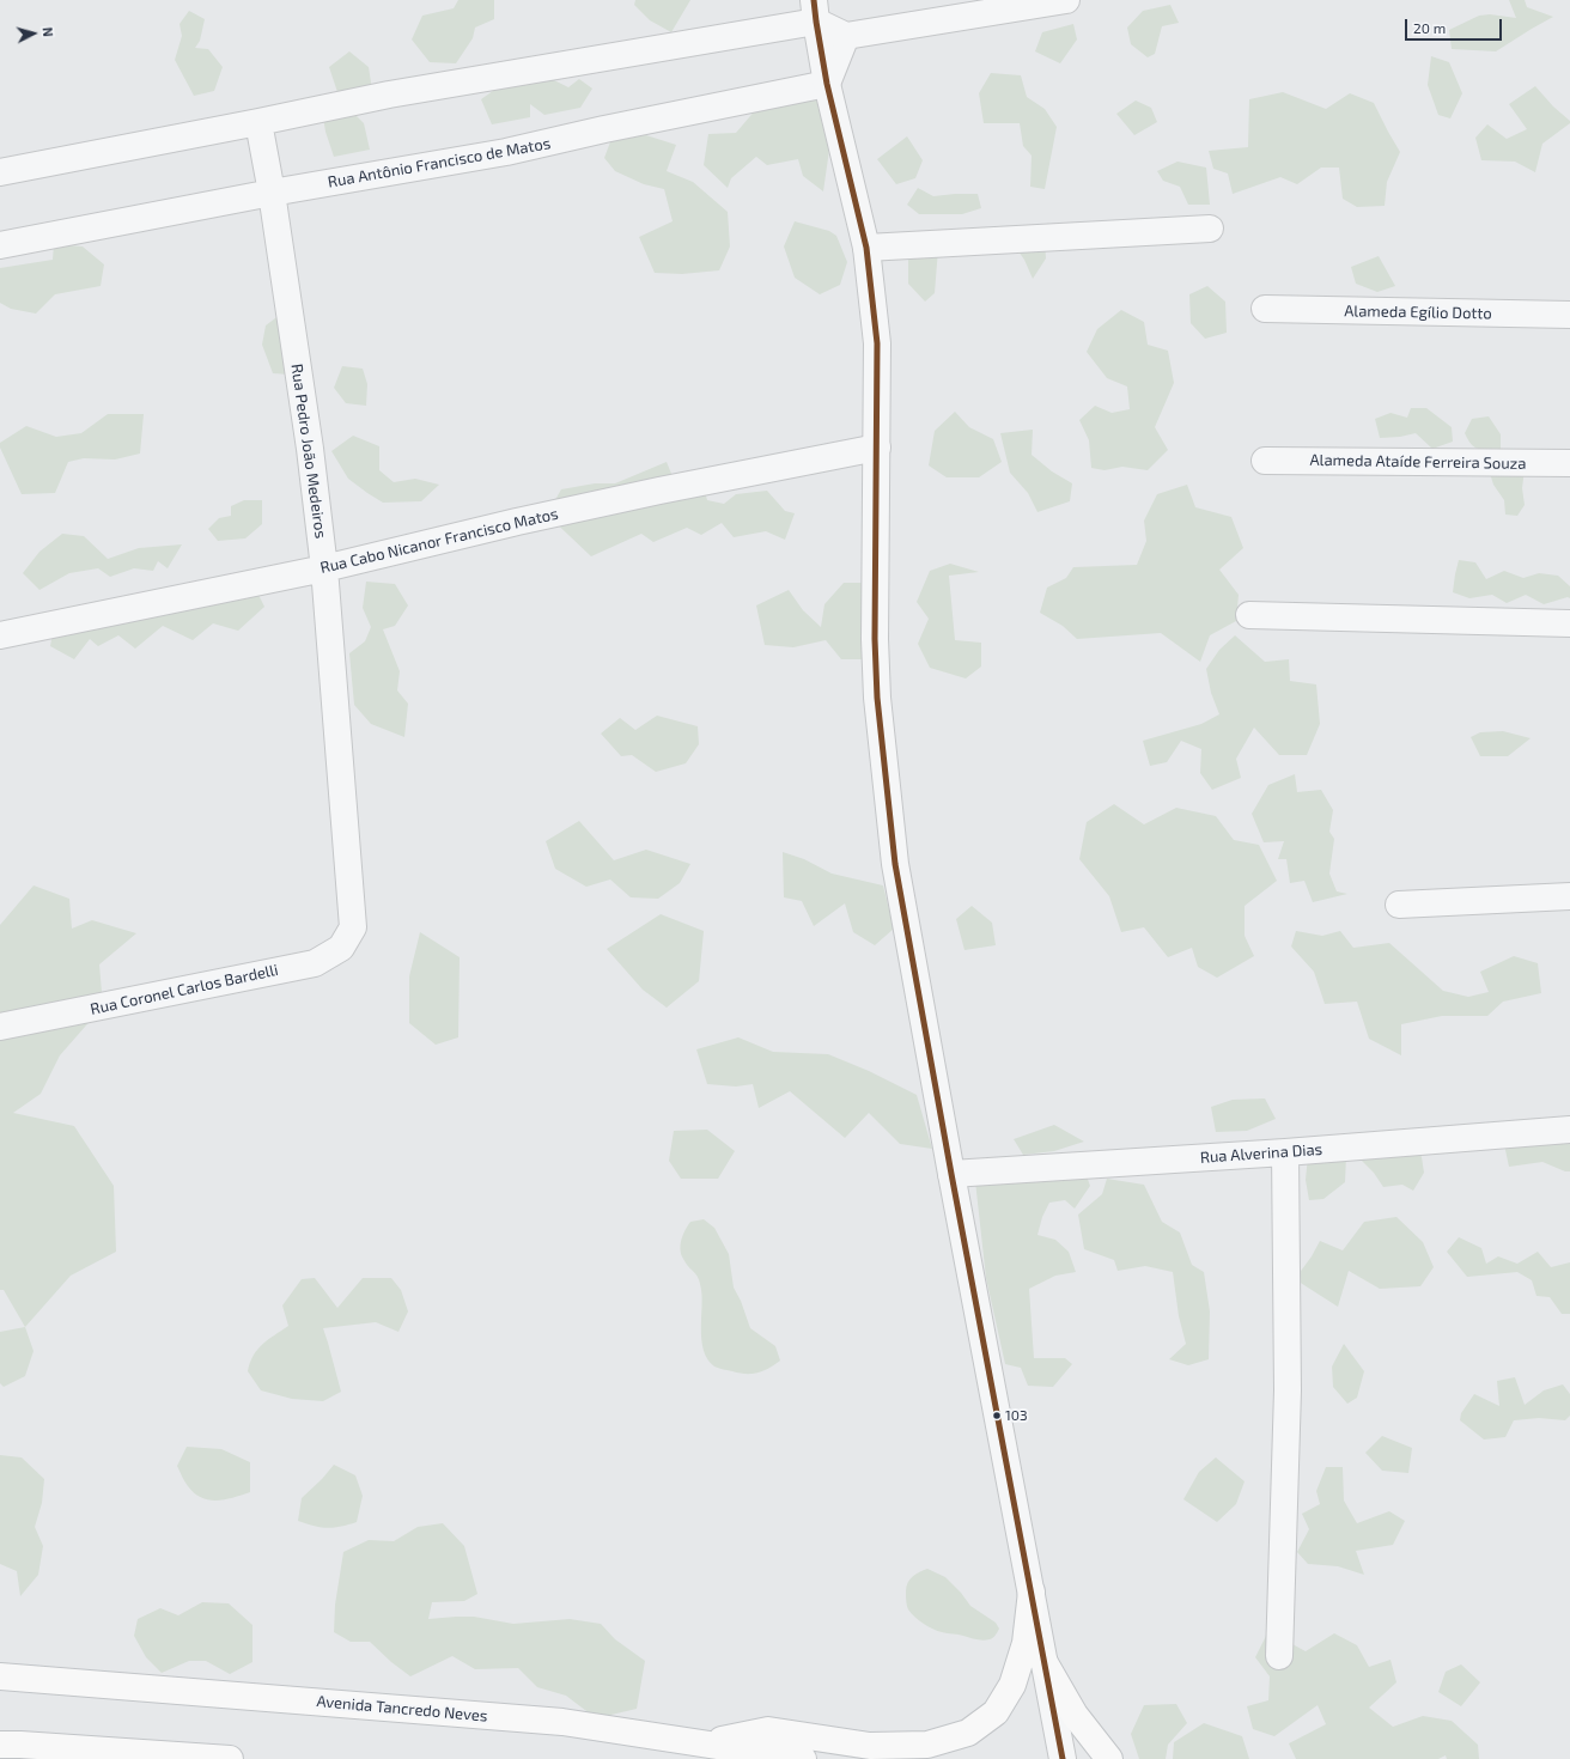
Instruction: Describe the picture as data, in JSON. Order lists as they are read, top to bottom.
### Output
{
  "streets": {
    "main road": ["Avenida Tancredo Neves"],
    "street": [
      "Rua Antônio Francisco de Matos",
      "Alameda Egílio Dotto",
      "Rua Pedro João Medeiros",
      "Alameda Ataíde Ferreira Souza",
      "Rua Cabo Nicanor Francisco Matos",
      "Rua Coronel Carlos Bardelli",
      "Rua Alverina Dias"
    ]
  },
  "crossings": [
    ["Rua Antônio Francisco de Matos", "Rua Pedro João Medeiros"],
    ["Rua Pedro João Medeiros", "Rua Cabo Nicanor Francisco Matos"],
    ["Rua Pedro João Medeiros", "Rua Coronel Carlos Bardelli"]
  ],
  "places": ["103"],
  "scale_bar": "20 m",
  "north": "right"
}
